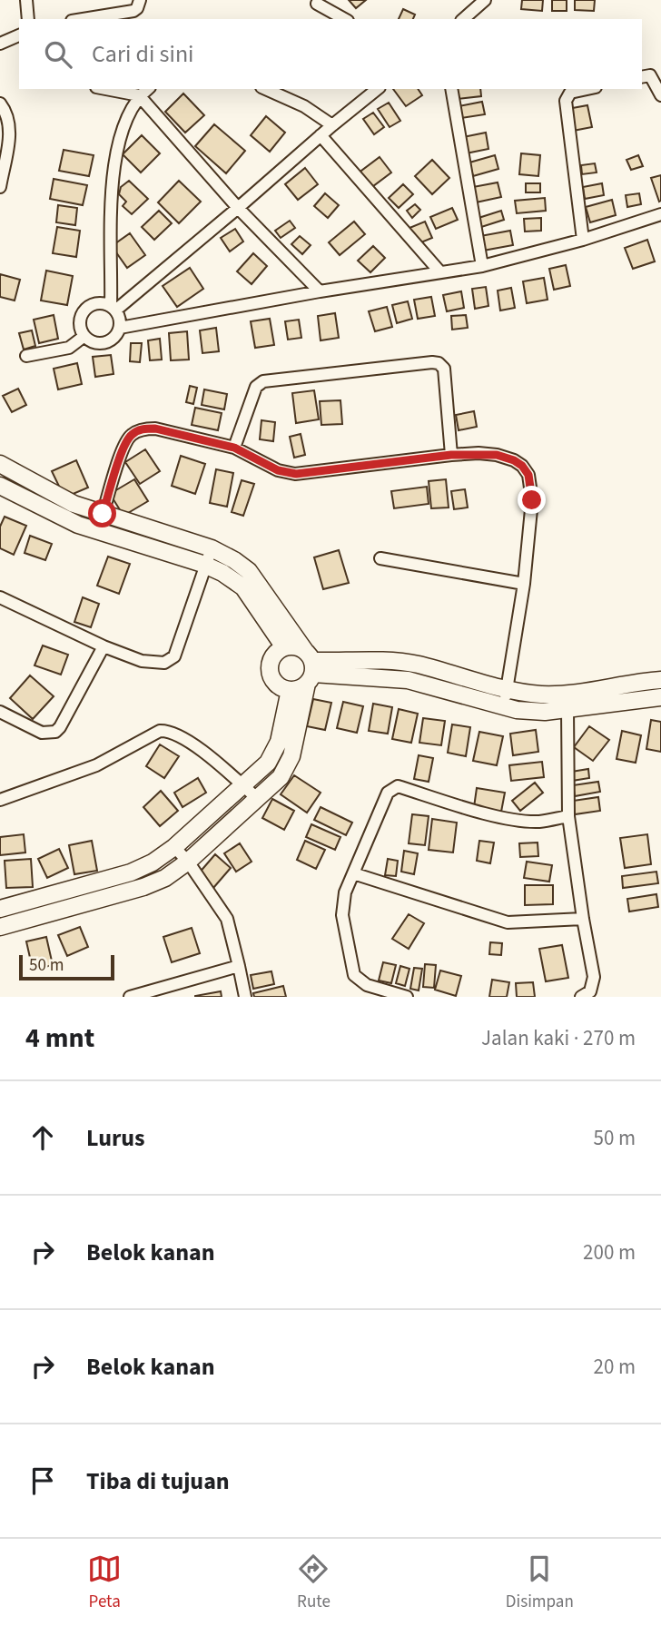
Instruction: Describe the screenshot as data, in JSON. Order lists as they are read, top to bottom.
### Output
{
  "scale_bar": "50 m",
  "page": {
    "search": "Cari di sini",
    "scale": "50 m",
    "heading": ["4 mnt", "Jalan kaki · 270 m"],
    "list": [
      ["Lurus", "50 m"],
      ["Belok kanan", "200 m"],
      ["Belok kanan", "20 m"],
      "Tiba di tujuan"
    ],
    "nav": ["Peta", "Rute", "Disimpan"]
  }
}
